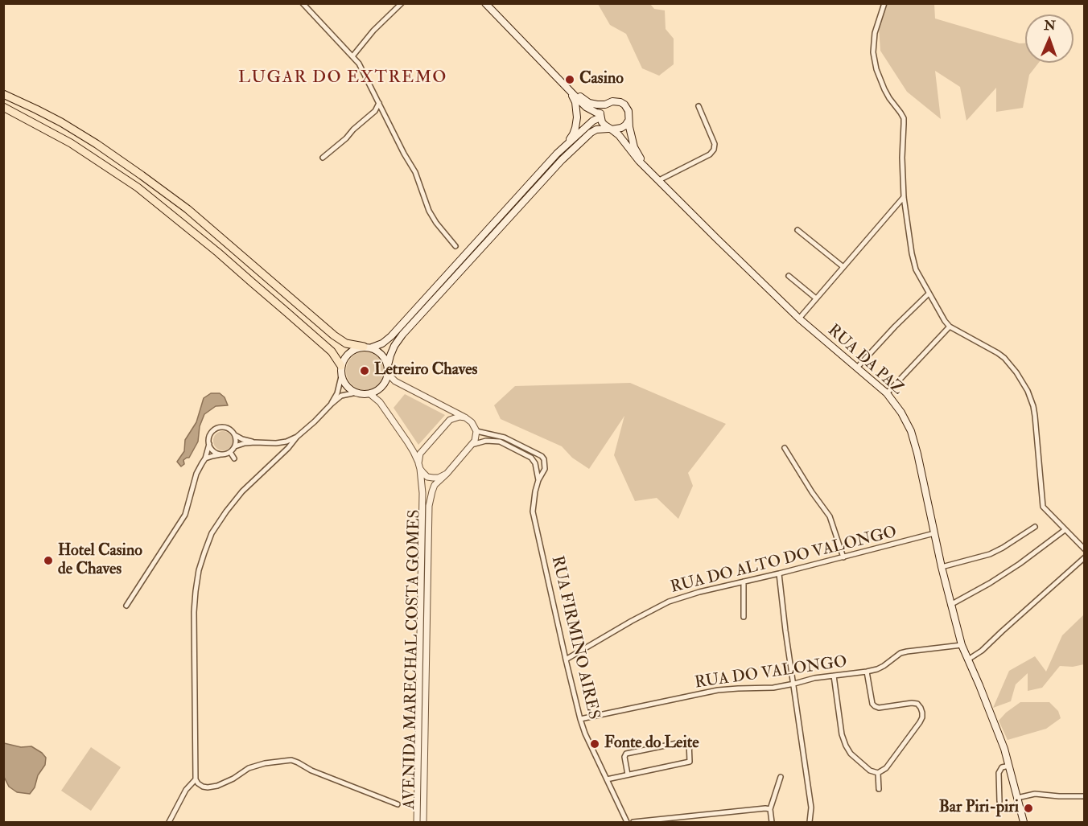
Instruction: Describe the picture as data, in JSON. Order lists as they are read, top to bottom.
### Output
{
  "streets": {
    "main road": ["RUA DA PAZ"],
    "street": [
      "RUA DO ALTO DO VALONGO",
      "RUA FIRMINO AIRES",
      "AVENIDA MARECHAL COSTA GOMES",
      "RUA DO VALONGO"
    ]
  },
  "crossings": [
    ["RUA DA PAZ", "RUA DO ALTO DO VALONGO"],
    ["RUA DA PAZ", "RUA DO VALONGO"],
    ["RUA DO ALTO DO VALONGO", "RUA FIRMINO AIRES"],
    ["RUA FIRMINO AIRES", "RUA DO VALONGO"]
  ],
  "districts": ["LUGAR DO EXTREMO"],
  "places": [
    "Casino",
    "Letreiro Chaves",
    "Hotel Casino de Chaves",
    "Fonte do Leite",
    "Bar Piri-piri"
  ],
  "north": "top"
}
